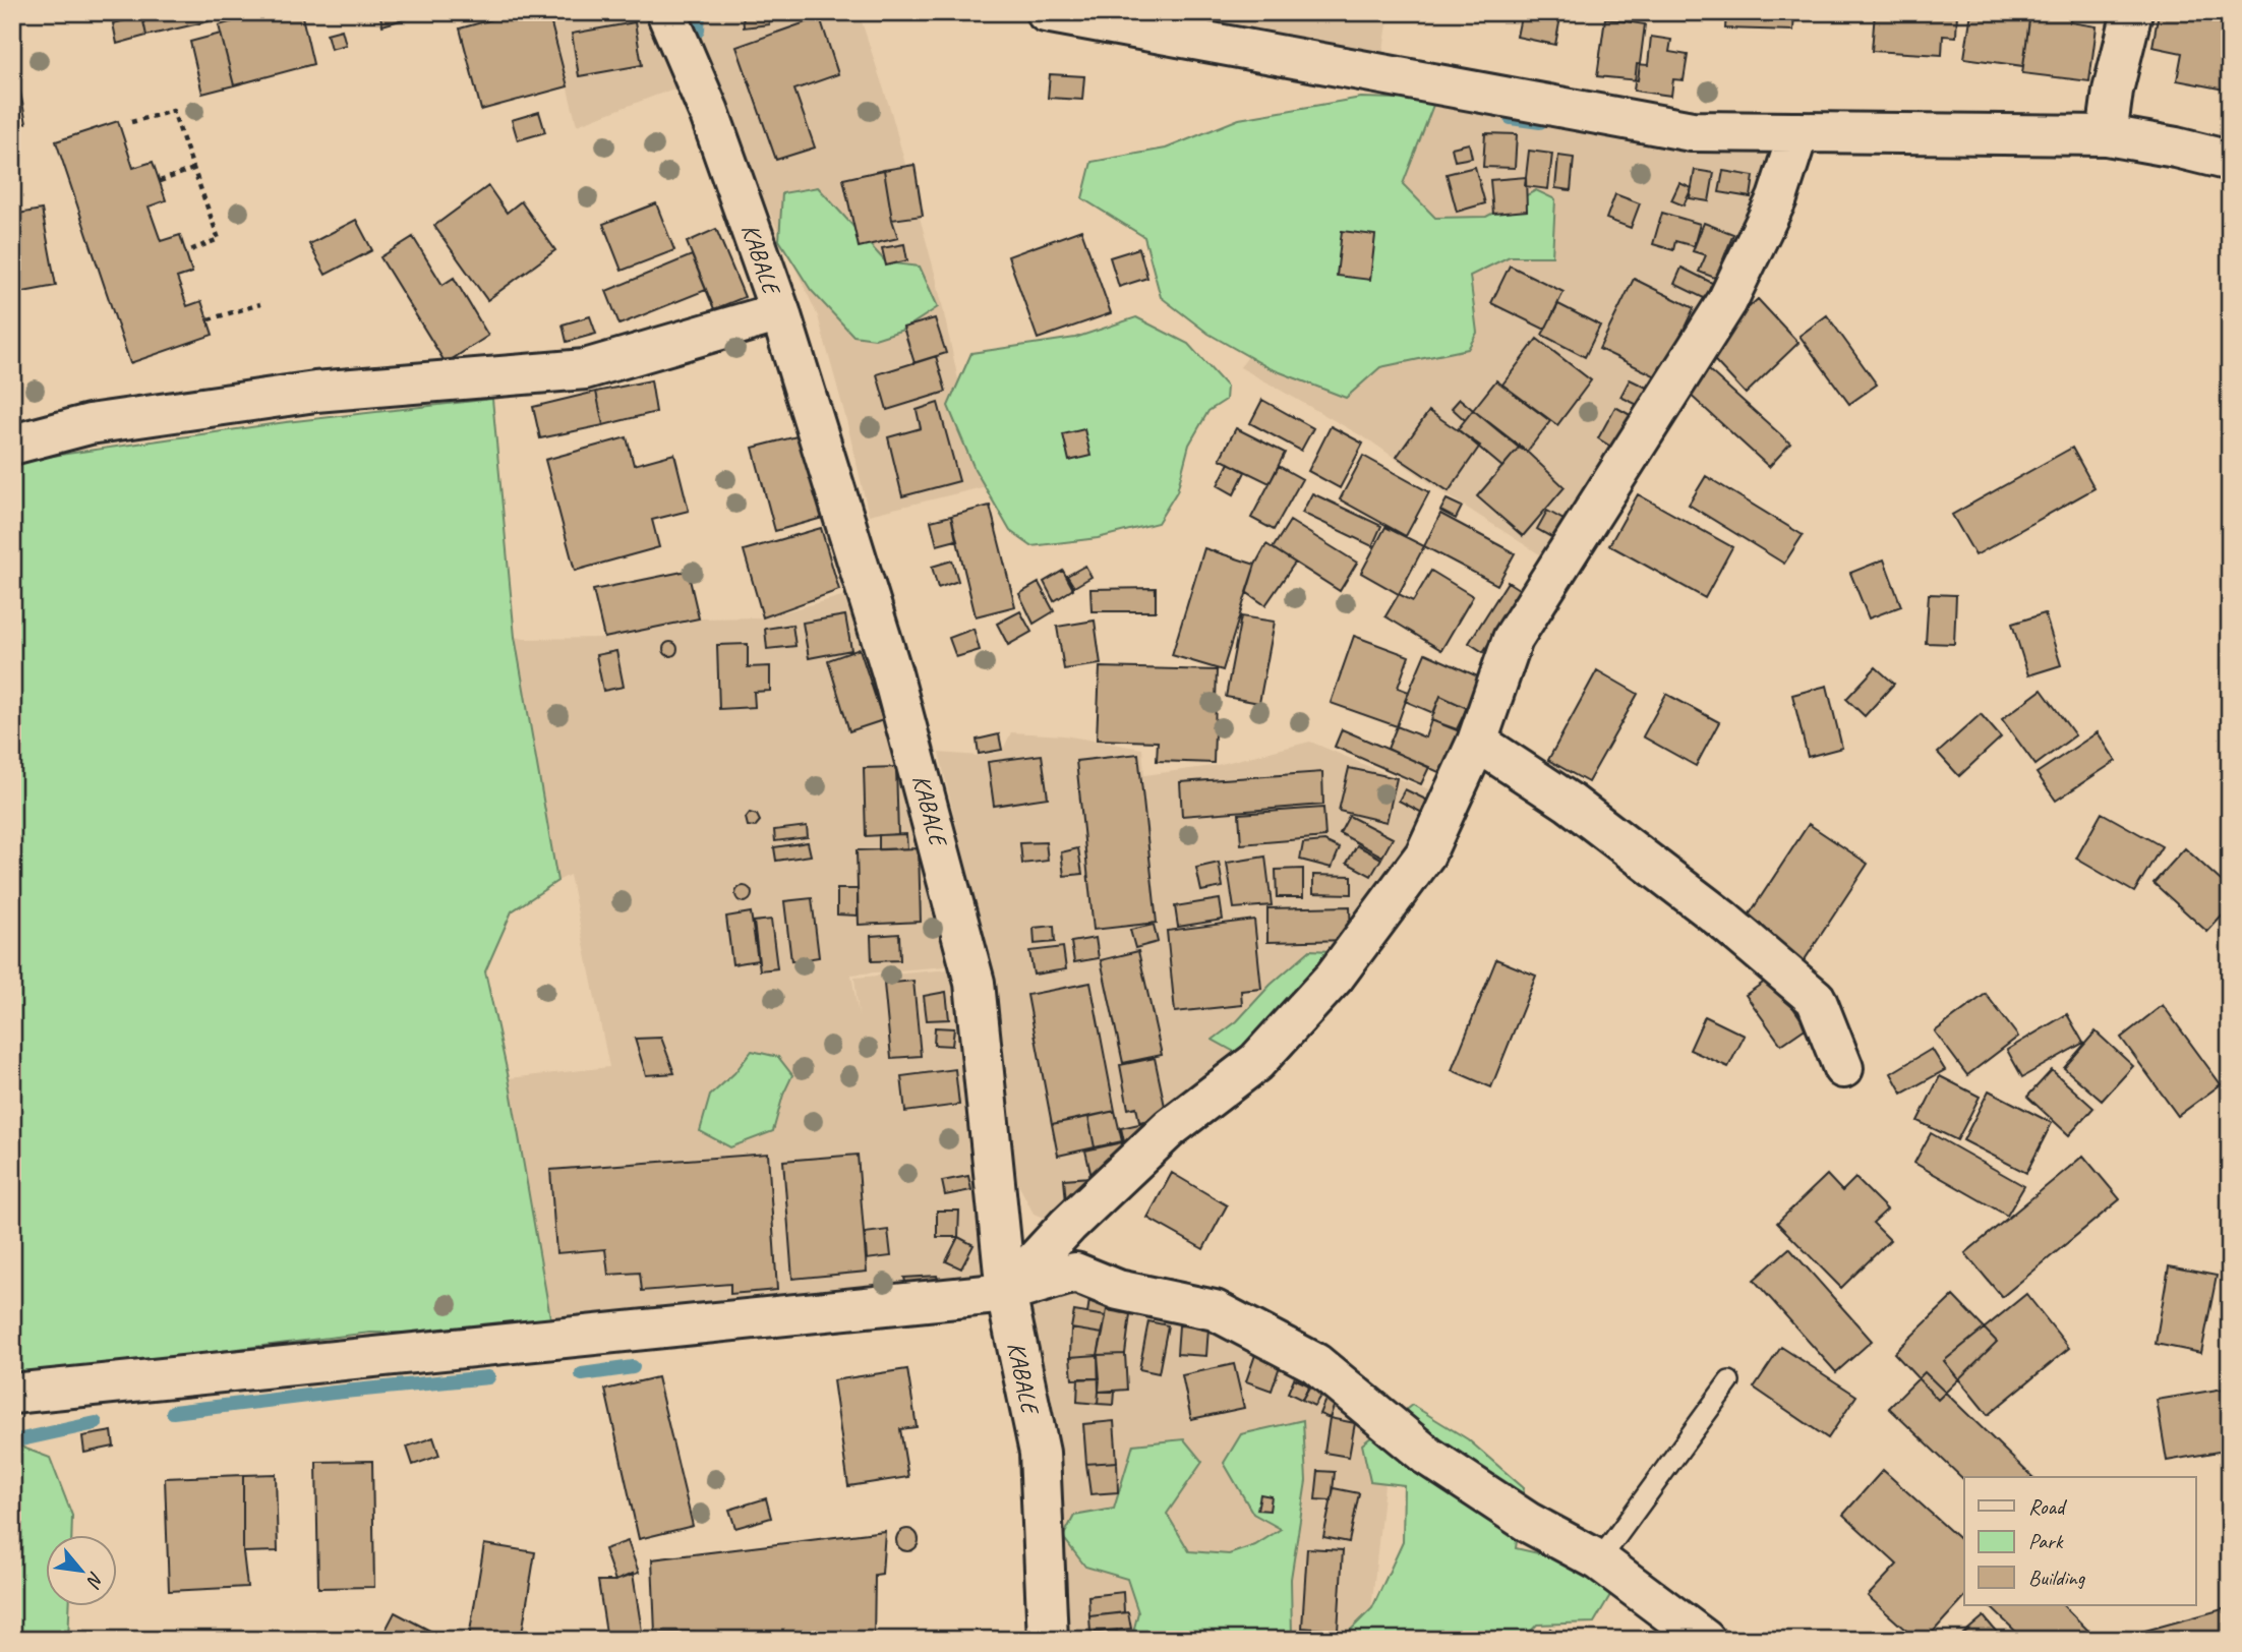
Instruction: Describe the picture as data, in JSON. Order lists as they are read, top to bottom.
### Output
{
  "streets": {
    "street": ["KABALE"]
  },
  "legend": ["Road", "Park", "Building"],
  "north": "bottom right"
}
